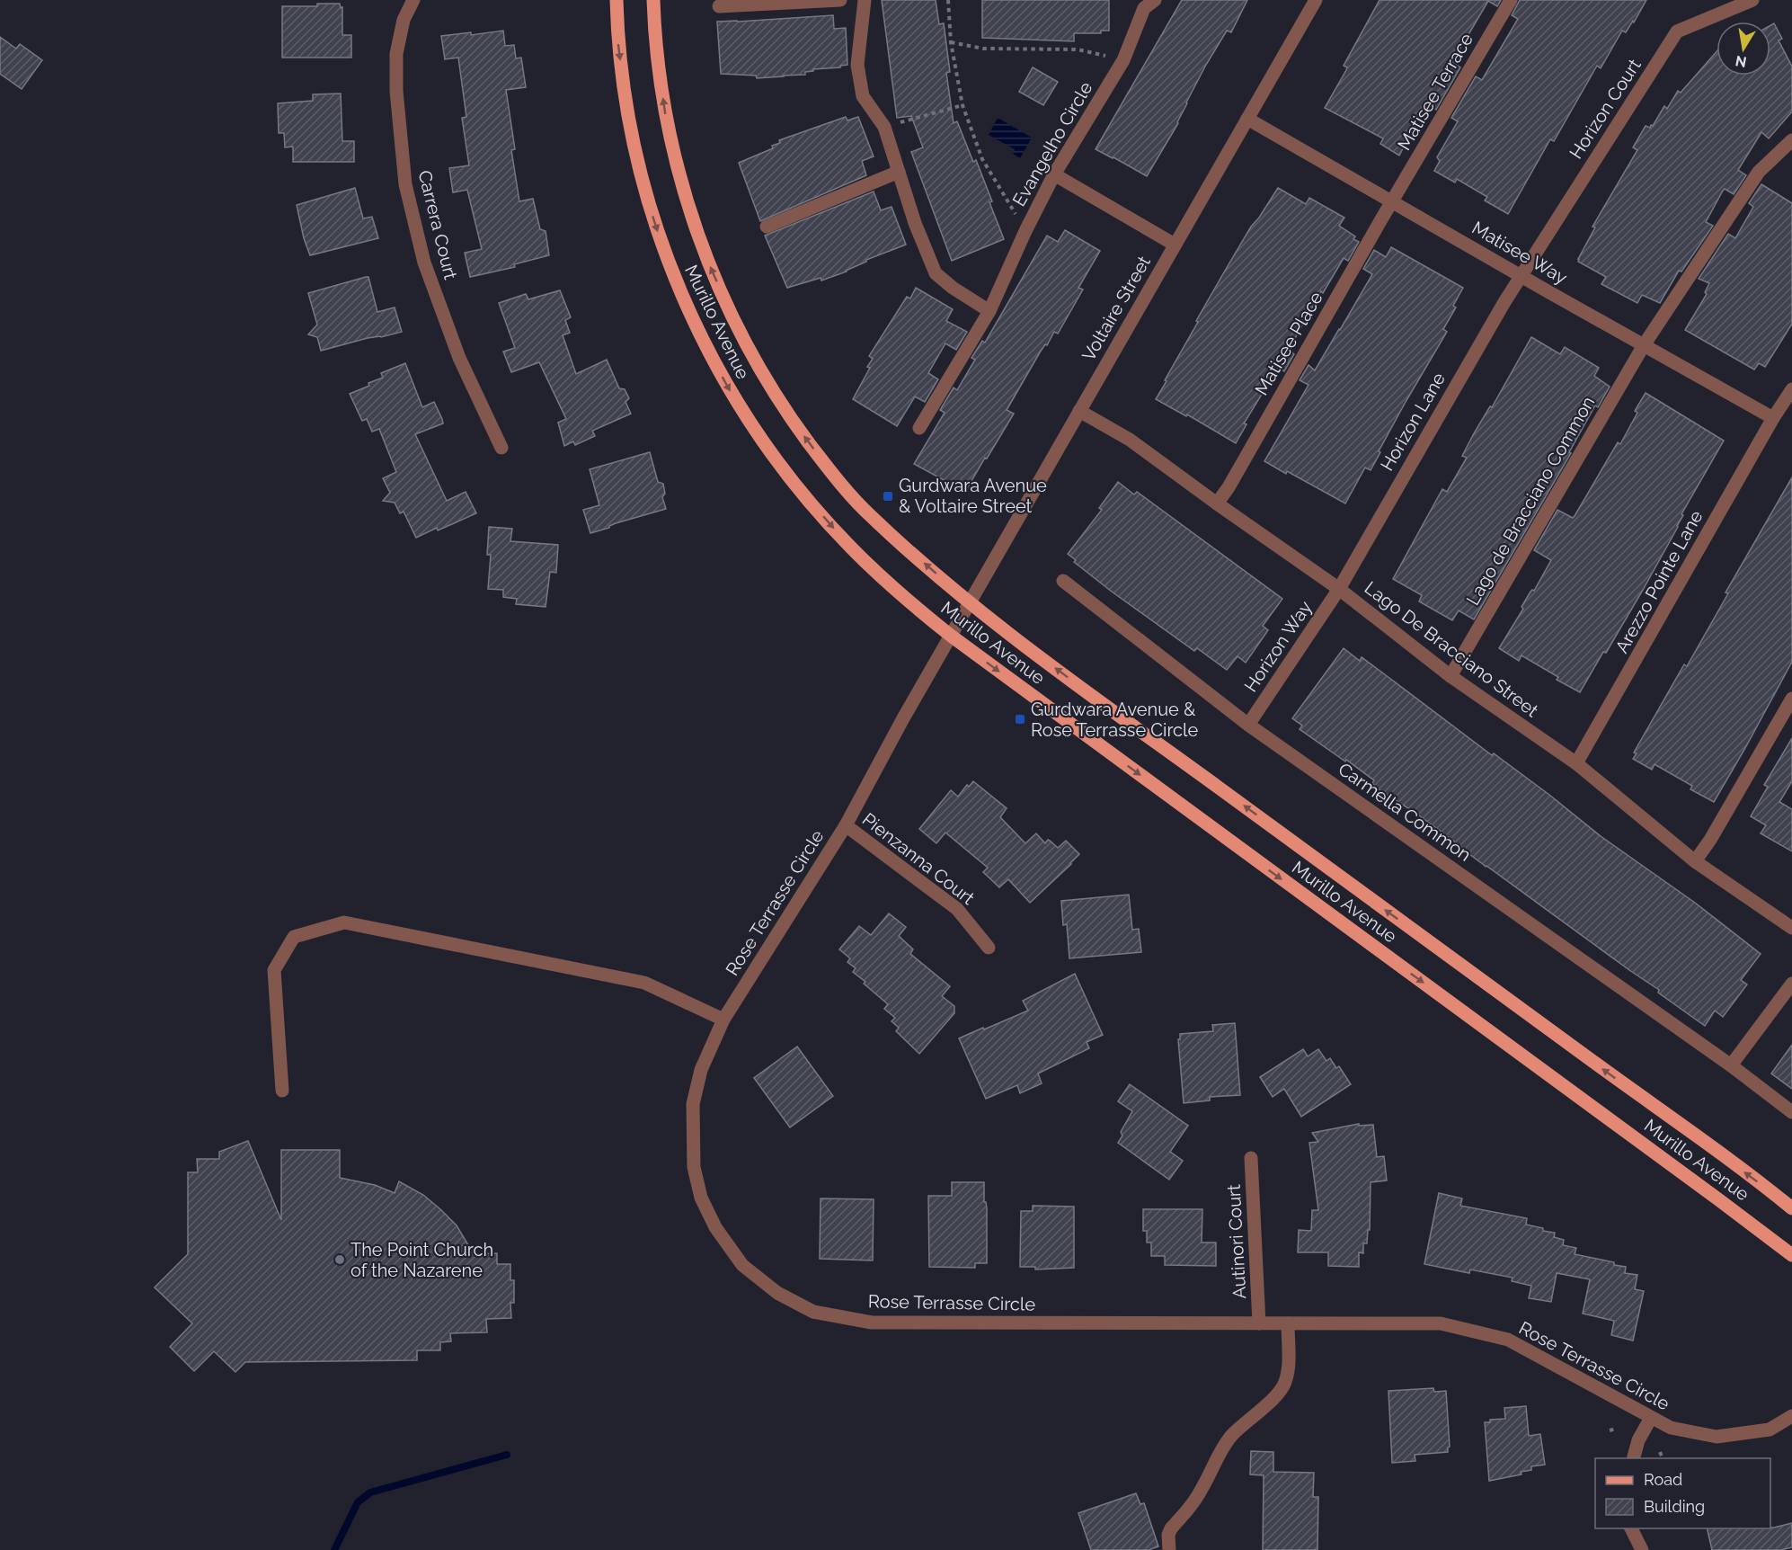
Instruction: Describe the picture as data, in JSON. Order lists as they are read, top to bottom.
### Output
{
  "streets": {
    "main road": ["Murillo Avenue"],
    "street": [
      "Matisee Terrace",
      "Horizon Court",
      "Evangelho Circle",
      "Carrera Court",
      "Matisee Way",
      "Voltaire Street",
      "Matisee Place",
      "Horizon Lane",
      "Lago de Bracciano Common",
      "Arezzo Pointe Lane",
      "Horizon Way",
      "Lago De Bracciano Street",
      "Carmella Common",
      "Pienzanna Court",
      "Rose Terrasse Circle",
      "Autinori Court"
    ]
  },
  "crossings": [
    ["Matisee Terrace", "Matisee Way"],
    ["Matisee Terrace", "Matisee Place"],
    ["Horizon Court", "Matisee Way"],
    ["Horizon Court", "Horizon Lane"],
    ["Matisee Way", "Voltaire Street"],
    ["Matisee Way", "Matisee Place"],
    ["Matisee Way", "Horizon Lane"],
    ["Matisee Way", "Lago de Bracciano Common"],
    ["Matisee Way", "Arezzo Pointe Lane"],
    ["Voltaire Street", "Murillo Avenue"],
    ["Voltaire Street", "Lago De Bracciano Street"],
    ["Voltaire Street", "Rose Terrasse Circle"],
    ["Murillo Avenue", "Rose Terrasse Circle"],
    ["Matisee Place", "Lago De Bracciano Street"],
    ["Horizon Lane", "Horizon Way"],
    ["Horizon Lane", "Lago De Bracciano Street"],
    ["Lago de Bracciano Common", "Lago De Bracciano Street"],
    ["Arezzo Pointe Lane", "Lago De Bracciano Street"],
    ["Horizon Way", "Lago De Bracciano Street"],
    ["Horizon Way", "Carmella Common"],
    ["Pienzanna Court", "Rose Terrasse Circle"],
    ["Rose Terrasse Circle", "Autinori Court"]
  ],
  "places": {
    "transit": ["Gurdwara Avenue & Voltaire Street", "Gurdwara Avenue & Rose Terrasse Circle"],
    "other": ["The Point Church of the Nazarene"]
  },
  "legend": ["Road", "Building"],
  "north": "bottom"
}
